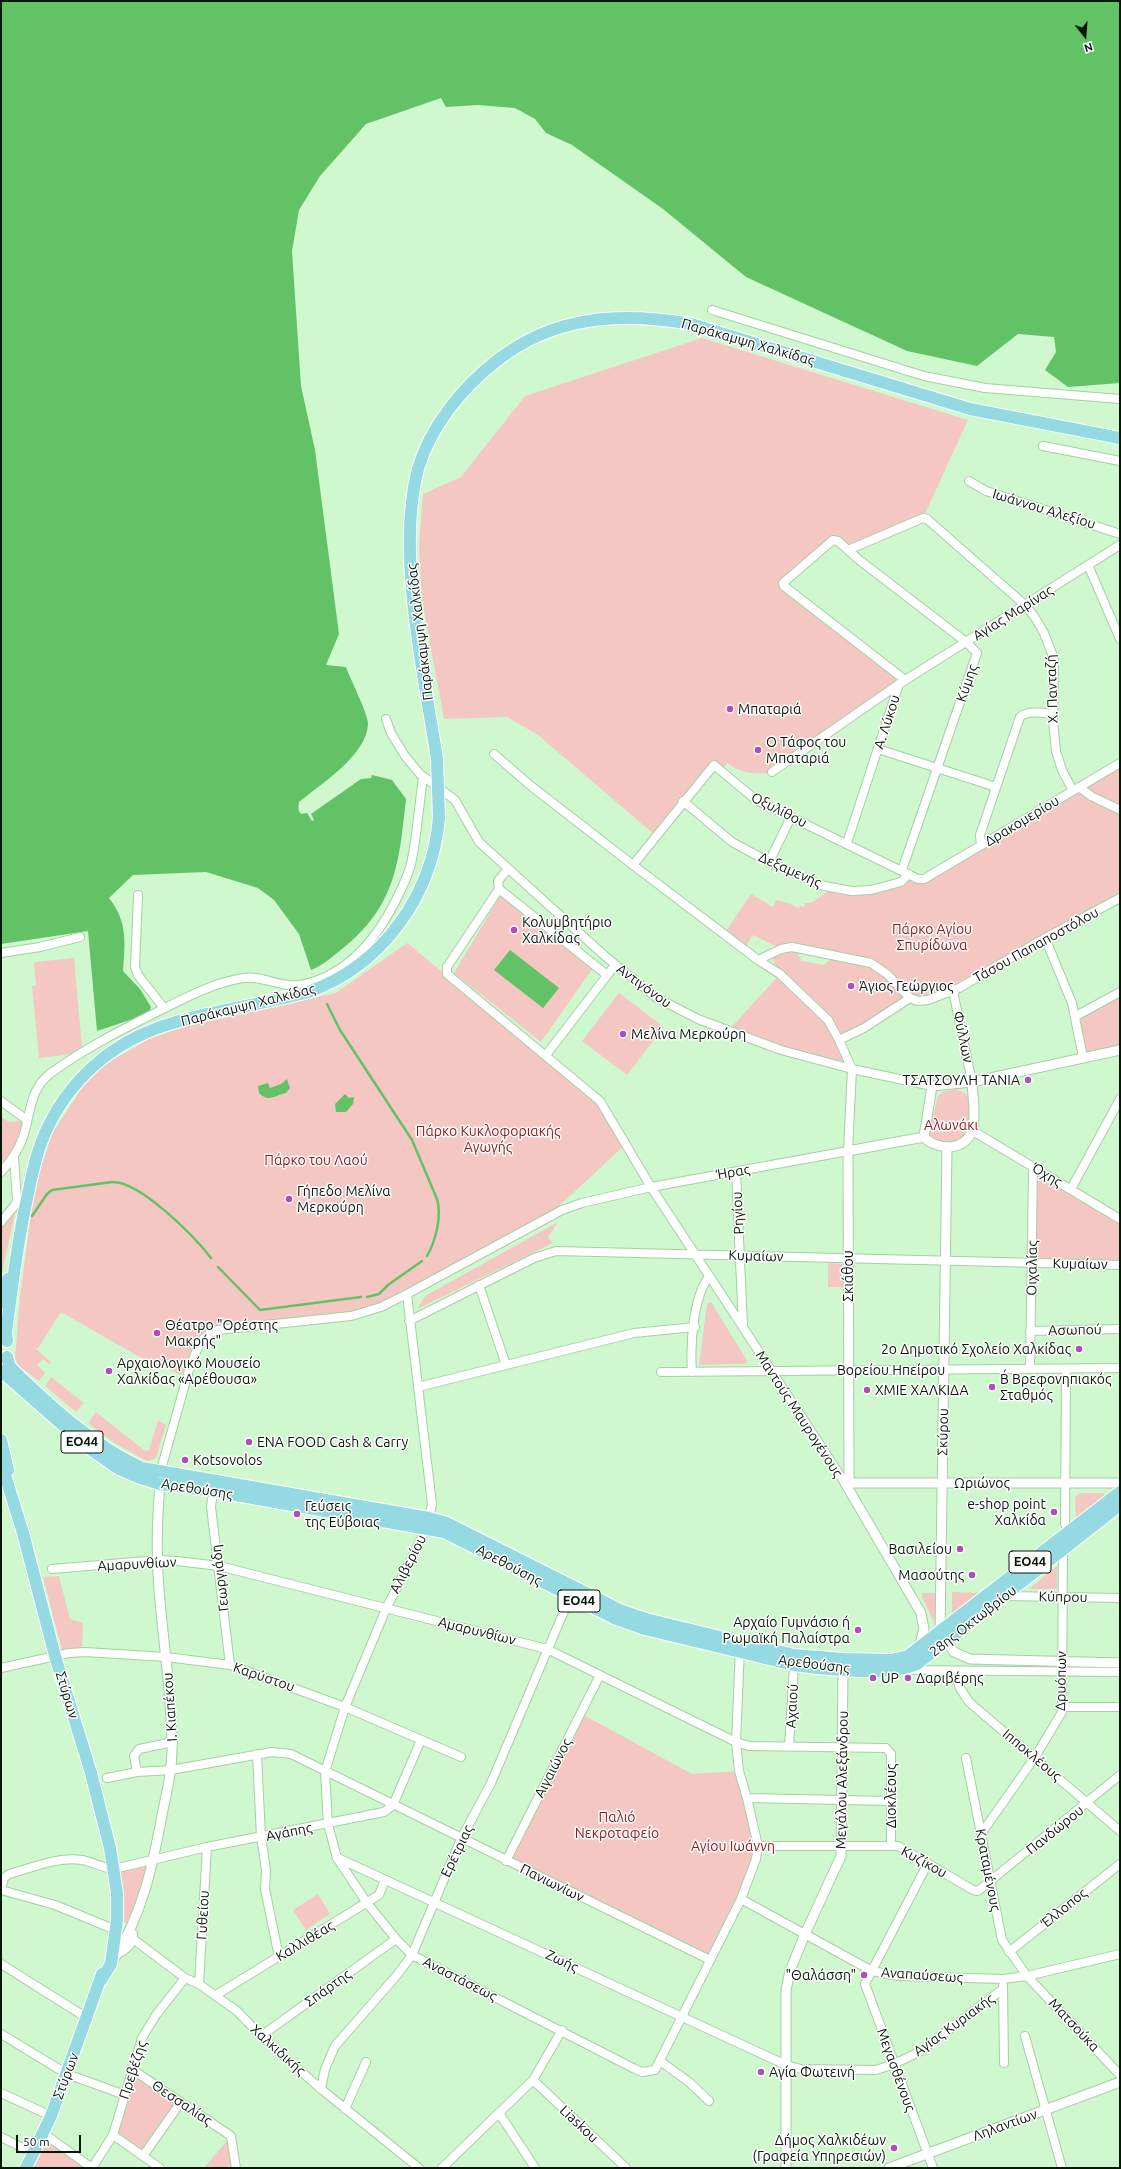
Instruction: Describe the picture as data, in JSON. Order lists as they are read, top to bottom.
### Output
{
  "streets": {
    "main road": [
      "Παράκαμψη Χαλκίδας",
      "ΕΟ44",
      "Αρεθούσης",
      "28ης Οκτωβρίου",
      "Στύρων"
    ],
    "street": [
      "Ιωάννου Αλεξίου",
      "Αγίας Μαρίνας",
      "Κύμης",
      "Χ. Πανταζή",
      "Α. Λύκου",
      "Οξυλίθου",
      "Δρακομερίου",
      "Δεξαμενής",
      "Τάσου Παπαποστόλου",
      "Αντιγόνου",
      "Φύλλων",
      "Ήρας",
      "Όχης",
      "Ρηγίου",
      "Κυμαίων",
      "Οιχαλίας",
      "Σκιάθου",
      "Ασωπού",
      "Βορείου Ηπείρου",
      "Μαντούς Μαυρογένους",
      "Σκύρου",
      "Ωριώνος",
      "Αμαρυνθίων",
      "Αλιβερίου",
      "Γεωργιάδη",
      "Κύπρου",
      "Καρύστου",
      "Δρυόπων",
      "Αχαιού",
      "Ι. Κιαπέκου",
      "Ιπποκλέους",
      "Αιγαιώνος",
      "Μεγάλου Αλεξάνδρου",
      "Διοκλέους",
      "Πανδώρου",
      "Αγάπης",
      "Ερέτριας",
      "Κυζίκου",
      "Κραταμένους",
      "Πανιωνίων",
      "Έλλοπος",
      "Γυθείου",
      "Καλλιθέας",
      "Ζωής",
      "Αναπαύσεως",
      "Αναστάσεως",
      "Σπάρτης",
      "Αγίας Κυριακής",
      "Ματσούκα",
      "Χαλκιδικής",
      "Πρεβέζης",
      "Μεγασθένους",
      "Θεσσαλίας",
      "Liaskou",
      "Ληλαντίων"
    ]
  },
  "crossings": [
    ["Παράκαμψη Χαλκίδας", "ΕΟ44"],
    ["Αγίας Μαρίνας", "Κύμης"],
    ["Αγίας Μαρίνας", "Χ. Πανταζή"],
    ["Αγίας Μαρίνας", "Α. Λύκου"],
    ["Κύμης", "Χ. Πανταζή"],
    ["Κύμης", "Α. Λύκου"],
    ["Κύμης", "Οξυλίθου"],
    ["Κύμης", "Δεξαμενής"],
    ["Χ. Πανταζή", "Δρακομερίου"],
    ["Α. Λύκου", "Οξυλίθου"],
    ["Οξυλίθου", "Δρακομερίου"],
    ["Οξυλίθου", "Δεξαμενής"],
    ["Τάσου Παπαποστόλου", "Φύλλων"],
    ["Αντιγόνου", "Σκιάθου"],
    ["Ήρας", "Ρηγίου"],
    ["Ήρας", "Σκιάθου"],
    ["Ήρας", "Μαντούς Μαυρογένους"],
    ["Ήρας", "Αρεθούσης"],
    ["Ήρας", "Αλιβερίου"],
    ["Ήρας", "Ι. Κιαπέκου"],
    ["Όχης", "Οιχαλίας"],
    ["Ρηγίου", "Κυμαίων"],
    ["Ρηγίου", "Μαντούς Μαυρογένους"],
    ["Κυμαίων", "Οιχαλίας"],
    ["Κυμαίων", "Σκιάθου"],
    ["Κυμαίων", "Μαντούς Μαυρογένους"],
    ["Κυμαίων", "Σκύρου"],
    ["Κυμαίων", "Αλιβερίου"],
    ["Οιχαλίας", "Ασωπού"],
    ["Οιχαλίας", "Βορείου Ηπείρου"],
    ["Σκιάθου", "Βορείου Ηπείρου"],
    ["Σκιάθου", "Μαντούς Μαυρογένους"],
    ["Σκιάθου", "Ωριώνος"],
    ["Βορείου Ηπείρου", "Μαντούς Μαυρογένους"],
    ["Βορείου Ηπείρου", "Σκύρου"],
    ["Μαντούς Μαυρογένους", "Ωριώνος"],
    ["Μαντούς Μαυρογένους", "Αρεθούσης"],
    ["Σκύρου", "Ωριώνος"],
    ["Σκύρου", "Αρεθούσης"],
    ["Σκύρου", "28ης Οκτωβρίου"],
    ["ΕΟ44", "Αρεθούσης"],
    ["Αρεθούσης", "Αλιβερίου"],
    ["Αρεθούσης", "Γεωργιάδη"],
    ["Αρεθούσης", "28ης Οκτωβρίου"],
    ["Αρεθούσης", "Δρυόπων"],
    ["Αρεθούσης", "Αχαιού"],
    ["Αρεθούσης", "Ι. Κιαπέκου"],
    ["Αρεθούσης", "Ιπποκλέους"],
    ["Αρεθούσης", "Μεγάλου Αλεξάνδρου"],
    ["Αρεθούσης", "Ερέτριας"],
    ["Αμαρυνθίων", "Αλιβερίου"],
    ["Αμαρυνθίων", "Γεωργιάδη"],
    ["Αμαρυνθίων", "Αχαιού"],
    ["Αμαρυνθίων", "Ι. Κιαπέκου"],
    ["Αμαρυνθίων", "Αιγαιώνος"],
    ["Αμαρυνθίων", "Μεγάλου Αλεξάνδρου"],
    ["Αμαρυνθίων", "Διοκλέους"],
    ["Αμαρυνθίων", "Ερέτριας"],
    ["Αλιβερίου", "Καρύστου"],
    ["Αλιβερίου", "Αγάπης"],
    ["Αλιβερίου", "Πανιωνίων"],
    ["Αλιβερίου", "Αναστάσεως"],
    ["Γεωργιάδη", "Καρύστου"],
    ["Κύπρου", "28ης Οκτωβρίου"],
    ["Κύπρου", "Δρυόπων"],
    ["28ης Οκτωβρίου", "Δρυόπων"],
    ["Καρύστου", "Στύρων"],
    ["Καρύστου", "Ι. Κιαπέκου"],
    ["Δρυόπων", "Ιπποκλέους"],
    ["Δρυόπων", "Κραταμένους"],
    ["Στύρων", "Ι. Κιαπέκου"],
    ["Στύρων", "Αγάπης"],
    ["Ι. Κιαπέκου", "Αγάπης"],
    ["Ι. Κιαπέκου", "Πανιωνίων"],
    ["Ι. Κιαπέκου", "Χαλκιδικής"],
    ["Ιπποκλέους", "Πανδώρου"],
    ["Αιγαιώνος", "Πανιωνίων"],
    ["Μεγάλου Αλεξάνδρου", "Κυζίκου"],
    ["Μεγάλου Αλεξάνδρου", "Ζωής"],
    ["Μεγάλου Αλεξάνδρου", "Αναπαύσεως"],
    ["Μεγάλου Αλεξάνδρου", "Αγίας Κυριακής"],
    ["Διοκλέους", "Κυζίκου"],
    ["Πανδώρου", "Κυζίκου"],
    ["Πανδώρου", "Κραταμένους"],
    ["Αγάπης", "Πανιωνίων"],
    ["Αγάπης", "Γυθείου"],
    ["Αγάπης", "Αναστάσεως"],
    ["Ερέτριας", "Πανιωνίων"],
    ["Ερέτριας", "Ζωής"],
    ["Ερέτριας", "Αναστάσεως"],
    ["Ερέτριας", "Χαλκιδικής"],
    ["Κυζίκου", "Κραταμένους"],
    ["Κυζίκου", "Μεγασθένους"],
    ["Κραταμένους", "Έλλοπος"],
    ["Κραταμένους", "Αναπαύσεως"],
    ["Κραταμένους", "Ματσούκα"],
    ["Γυθείου", "Χαλκιδικής"],
    ["Καλλιθέας", "Ζωής"],
    ["Καλλιθέας", "Αναστάσεως"],
    ["Καλλιθέας", "Χαλκιδικής"],
    ["Ζωής", "Αναστάσεως"],
    ["Ζωής", "Αγίας Κυριακής"],
    ["Αναπαύσεως", "Ματσούκα"],
    ["Αναπαύσεως", "Μεγασθένους"],
    ["Αναστάσεως", "Σπάρτης"],
    ["Σπάρτης", "Χαλκιδικής"],
    ["Αγίας Κυριακής", "Μεγασθένους"],
    ["Χαλκιδικής", "Πρεβέζης"],
    ["Πρεβέζης", "Θεσσαλίας"],
    ["Μεγασθένους", "Ληλαντίων"]
  ],
  "parks": [
    "Πάρκο Αγίου Σπυρίδωνα",
    "Αλωνάκι",
    "Πάρκο Κυκλοφοριακής Αγωγής",
    "Πάρκο του Λαού",
    "Παλιό Νεκροταφείο",
    "Αγίου Ιωάννη"
  ],
  "places": [
    "Μπαταριά",
    "Ο Τάφος του Μπαταριά",
    "Κολυμβητήριο Χαλκίδας",
    "Άγιος Γεώργιος",
    "Μελίνα Μερκούρη",
    "ΤΣΑΤΣΟΥΛΗ ΤΑΝΙΑ",
    "Γήπεδο Μελίνα Μερκούρη",
    "Θέατρο \"Ορέστης Μακρής\"",
    "2ο Δημοτικό Σχολείο Χαλκίδας",
    "Αρχαιολογικό Μουσείο Χαλκίδας «Αρέθουσα»",
    "Β΄ Βρεφονηπιακός Σταθμός",
    "ΧΜΙΕ ΧΑΛΚΙΔΑ",
    "ENA FOOD Cash & Carry",
    "Kotsovolos",
    "e-shop point Χαλκίδα",
    "Γεύσεις της Εύβοιας",
    "Βασιλείου",
    "Μασούτης",
    "Αρχαίο Γυμνάσιο ή Ρωμαϊκή Παλαίστρα",
    "UP",
    "Δαριβέρης",
    "\"Θαλάσση\"",
    "Αγία Φωτεινή",
    "Δήμος Χαλκιδέων (Γραφεία Υπηρεσιών)"
  ],
  "scale_bar": "50 m",
  "north": "bottom"
}
